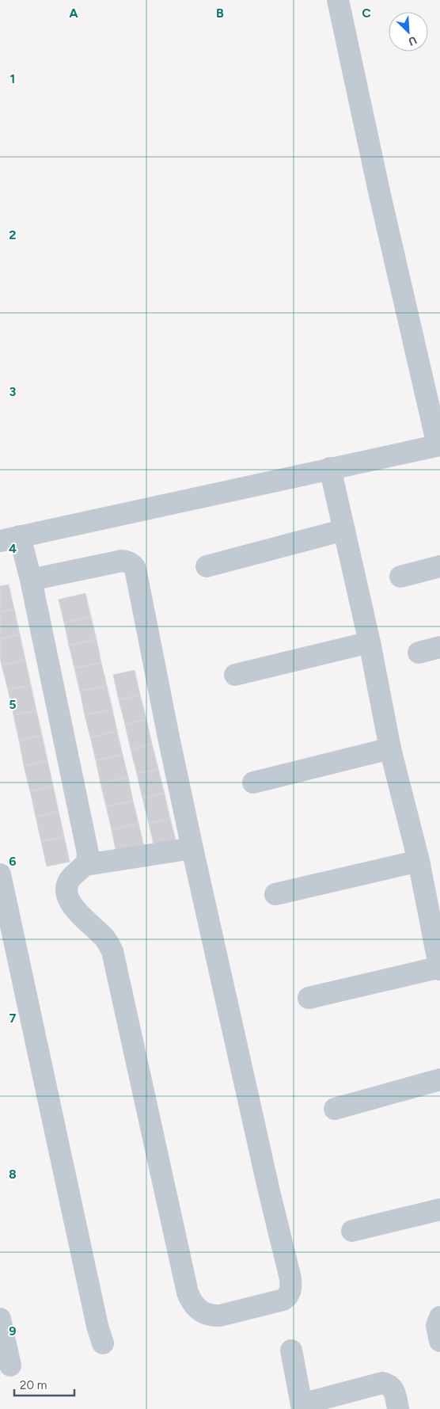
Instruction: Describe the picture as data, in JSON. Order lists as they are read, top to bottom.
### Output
{
  "scale_bar": "20 m",
  "north": "bottom right",
  "grid": {
    "columns": ["A", "B", "C"],
    "rows": [
      "1",
      "2",
      "3",
      "4",
      "5",
      "6",
      "7",
      "8",
      "9"
    ]
  }
}
